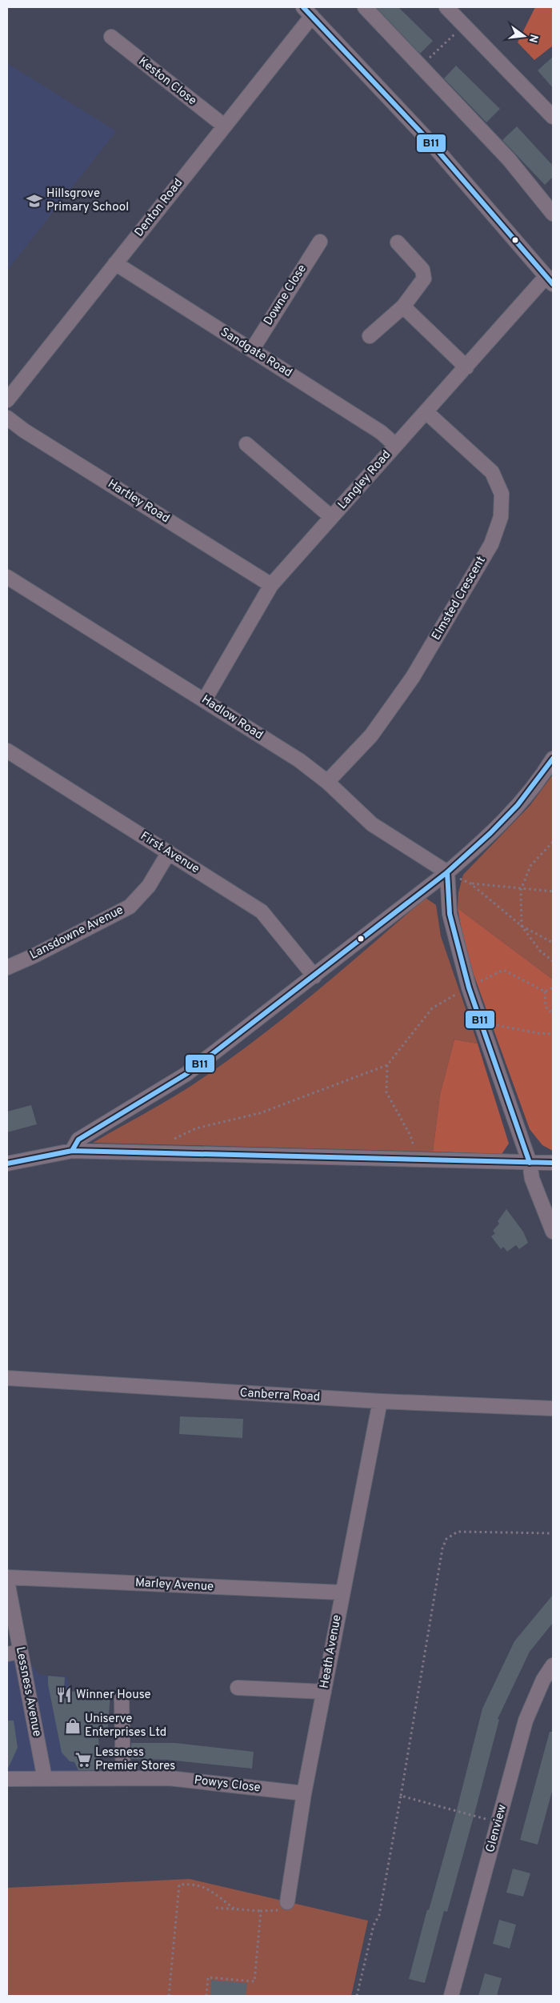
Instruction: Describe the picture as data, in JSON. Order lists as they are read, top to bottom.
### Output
{
  "streets": {
    "street": [
      "Keston Close",
      "Denton Road",
      "Downe Close",
      "Sandgate Road",
      "Langley Road",
      "Hartley Road",
      "Elmsted Crescent",
      "Hadlow Road",
      "First Avenue",
      "Lansdowne Avenue",
      "Canberra Road",
      "Marley Avenue",
      "Heath Avenue",
      "Lessness Avenue",
      "Powys Close",
      "Glenview"
    ]
  },
  "crossings": [
    ["Keston Close", "Denton Road"],
    ["Denton Road", "Sandgate Road"],
    ["Downe Close", "Sandgate Road"],
    ["Sandgate Road", "Langley Road"],
    ["Langley Road", "Hartley Road"],
    ["Langley Road", "Elmsted Crescent"],
    ["Langley Road", "Hadlow Road"],
    ["Elmsted Crescent", "Hadlow Road"],
    ["First Avenue", "Lansdowne Avenue"],
    ["Canberra Road", "Heath Avenue"],
    ["Marley Avenue", "Heath Avenue"],
    ["Heath Avenue", "Powys Close"],
    ["Lessness Avenue", "Powys Close"]
  ],
  "places": {
    "school or university": ["Hillsgrove Primary School"],
    "restaurant": ["Winner House"],
    "shop": ["Uniserve Enterprises Ltd"],
    "supermarket": ["Lessness Premier Stores"]
  },
  "lines": ["transit line B11"],
  "north": "right"
}
